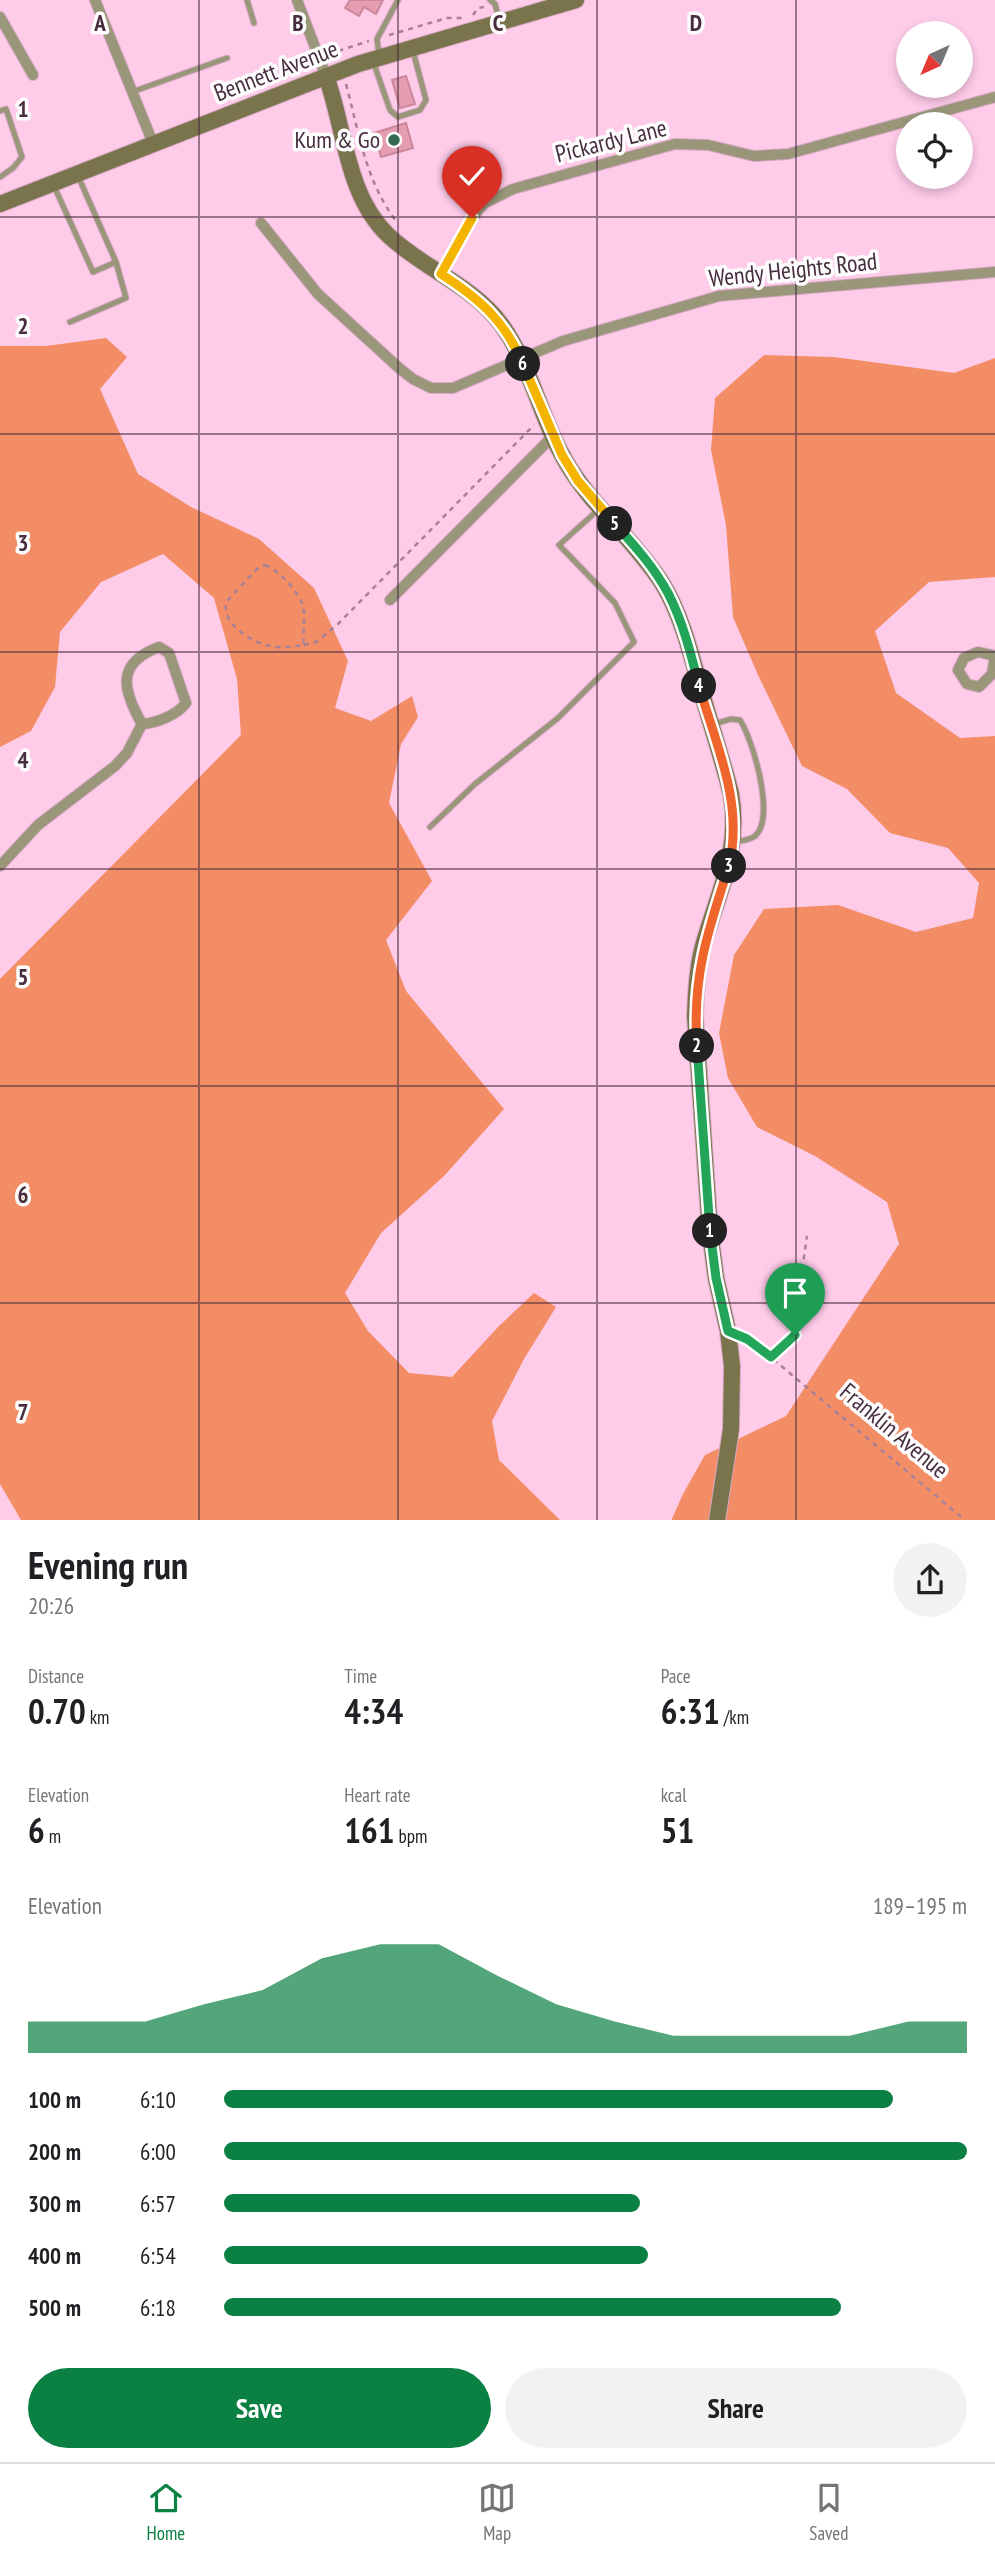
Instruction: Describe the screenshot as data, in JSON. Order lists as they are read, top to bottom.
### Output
{
  "streets": {
    "street": ["Bennett Avenue", "Pickardy Lane", "Wendy Heights Road"],
    "path": ["Franklin Avenue"]
  },
  "places": ["Kum & Go"],
  "north": "bottom left",
  "page": {
    "pins": [
      "6",
      "5",
      "4",
      "3",
      "2",
      "1"
    ],
    "heading": ["Evening run", "20:26"],
    "stats": [
      ["Distance", "0.70 km"],
      ["Time", "4:34"],
      ["Pace", "6:31 /km"],
      ["Elevation", "6 m"],
      ["Heart rate", "161 bpm"],
      ["kcal", "51"]
    ],
    "chart": ["Elevation", "189–195 m"],
    "list": [
      {
        "name": "100 m",
        "note": "6:10"
      },
      {
        "name": "200 m",
        "note": "6:00"
      },
      {
        "name": "300 m",
        "note": "6:57"
      },
      {
        "name": "400 m",
        "note": "6:54"
      },
      {
        "name": "500 m",
        "note": "6:18"
      }
    ],
    "buttons": ["Save", "Share"],
    "tabs": ["Home", "Map", "Saved"]
  },
  "grid": {
    "columns": [
      "A",
      "B",
      "C",
      "D"
    ],
    "rows": [
      "1",
      "2",
      "3",
      "4",
      "5",
      "6",
      "7"
    ]
  }
}
